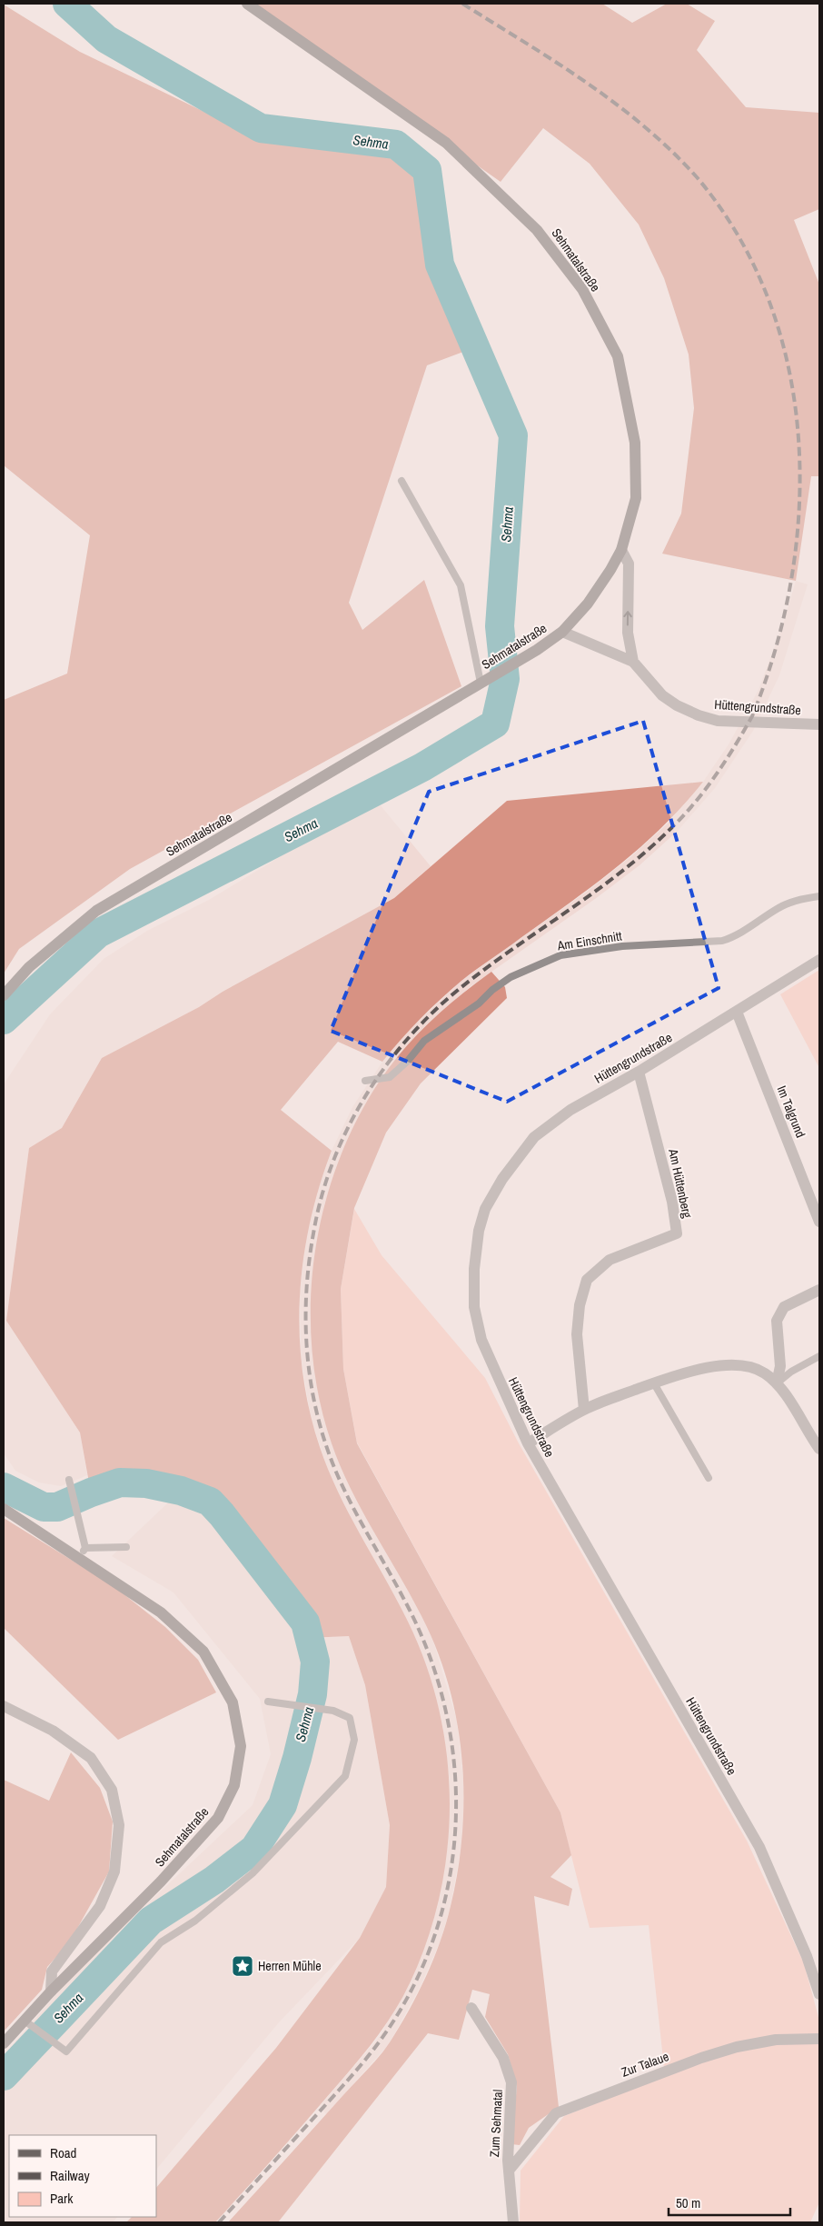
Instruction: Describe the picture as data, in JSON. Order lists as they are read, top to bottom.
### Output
{
  "streets": {
    "main road": ["Sehmatalstraße"],
    "street": [
      "Hüttengrundstraße",
      "Im Talgrund",
      "Am Hüttenberg",
      "Zur Talaue",
      "Zum Sehmatal"
    ],
    "lane": ["Am Einschnitt"]
  },
  "crossings": [
    ["Sehmatalstraße", "Hüttengrundstraße"],
    ["Hüttengrundstraße", "Im Talgrund"],
    ["Hüttengrundstraße", "Am Hüttenberg"],
    ["Zur Talaue", "Zum Sehmatal"]
  ],
  "water": ["Sehma"],
  "places": {
    "place": ["Herren Mühle"]
  },
  "legend": ["Road", "Railway", "Park"],
  "scale_bar": "50 m"
}
